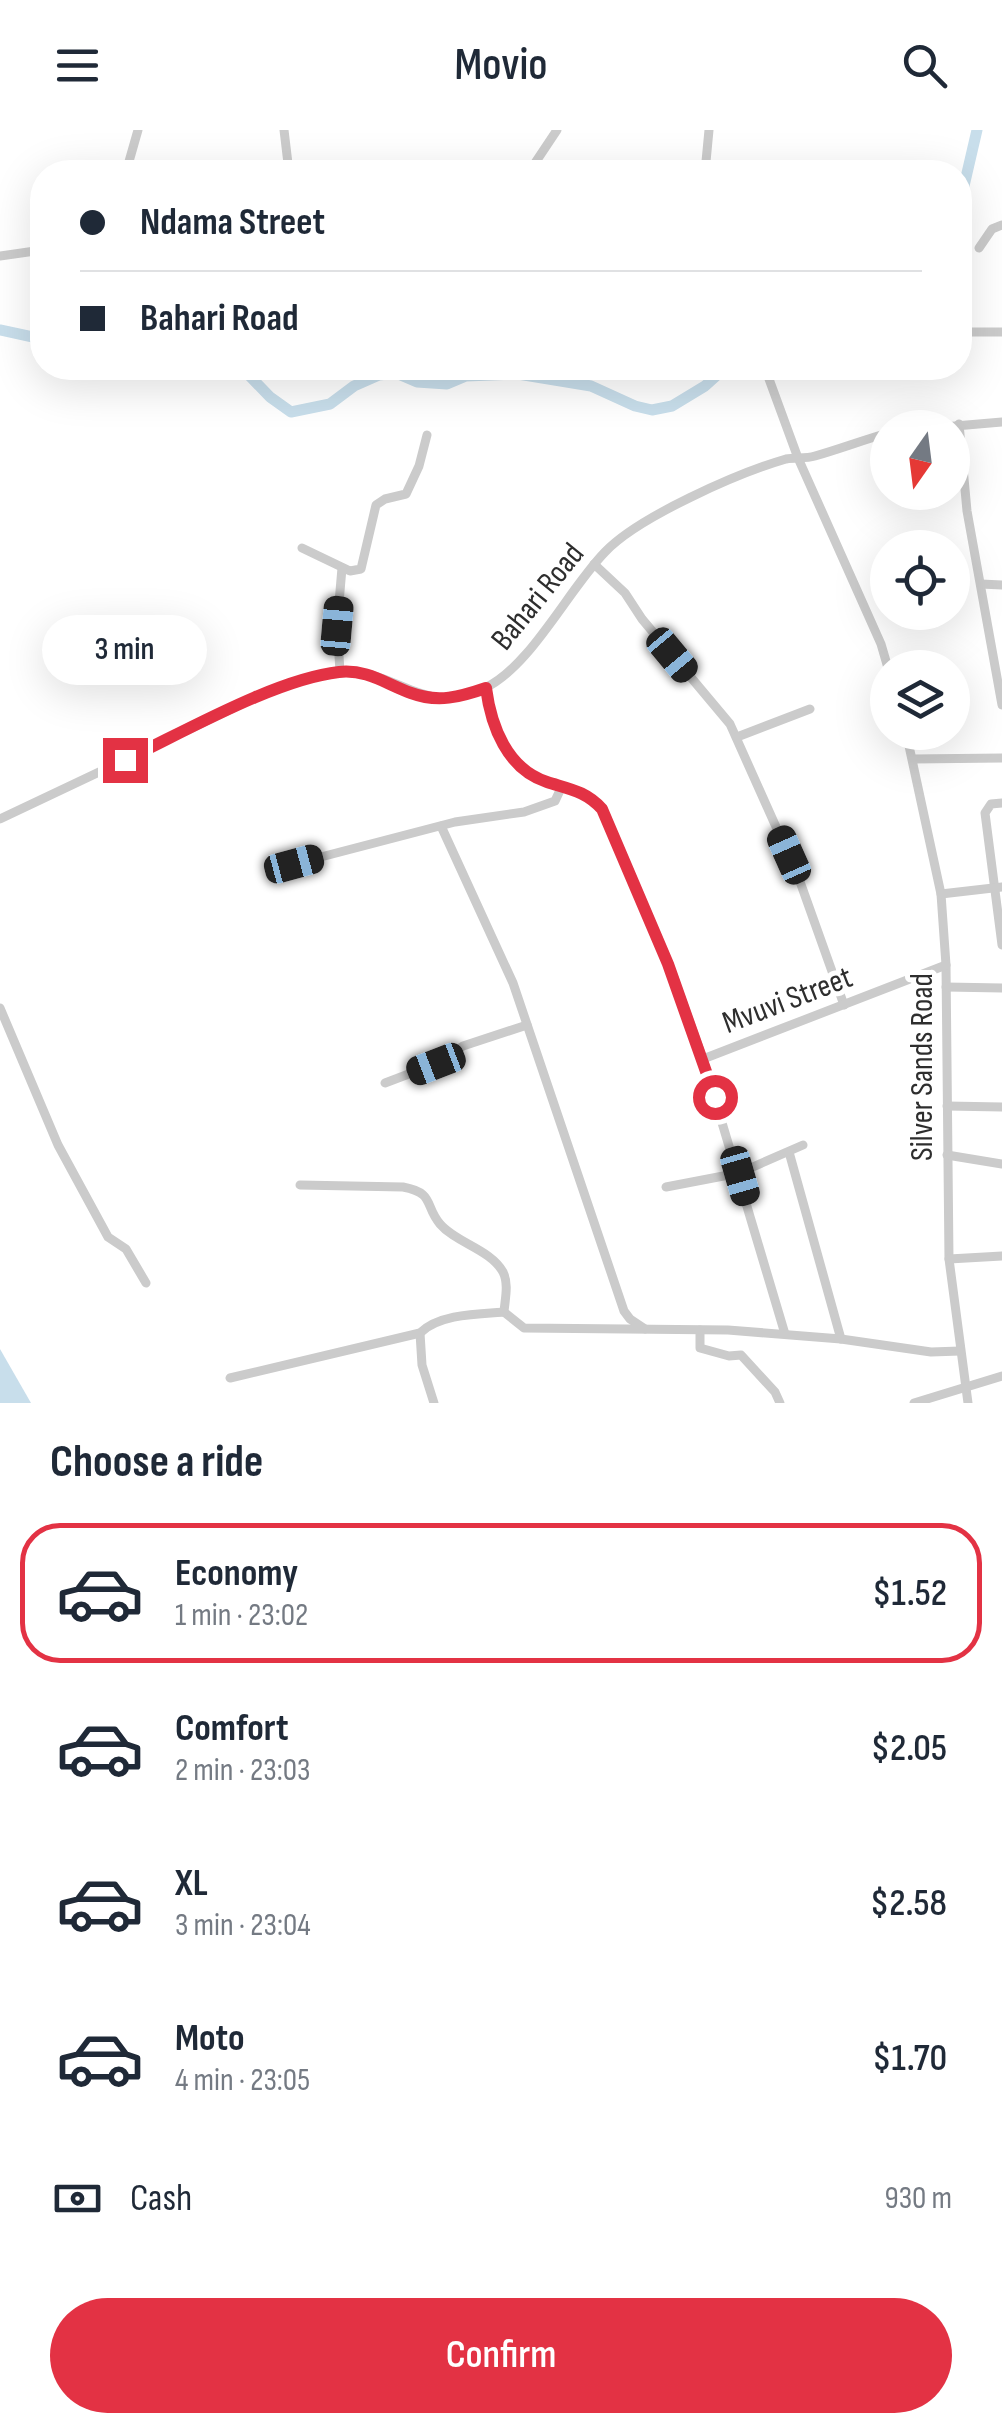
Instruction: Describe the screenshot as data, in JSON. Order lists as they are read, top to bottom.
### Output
{
  "streets": {
    "street": ["Bahari Road", "Mvuvi Street", "Silver Sands Road"]
  },
  "crossings": [
    ["Mvuvi Street", "Silver Sands Road"]
  ],
  "north": "bottom",
  "page": {
    "header": "Movio",
    "banner": ["Ndama Street", "Bahari Road"],
    "bubble": "3 min",
    "heading": "Choose a ride",
    "list": [
      {
        "name": "Economy",
        "note": "1 min · 23:02",
        "value": "$1.52"
      },
      {
        "name": "Comfort",
        "note": "2 min · 23:03",
        "value": "$2.05"
      },
      {
        "name": "XL",
        "note": "3 min · 23:04",
        "value": "$2.58"
      },
      {
        "name": "Moto",
        "note": "4 min · 23:05",
        "value": "$1.70"
      }
    ],
    "pay": ["Cash", "930 m"],
    "buttons": "Confirm"
  }
}
